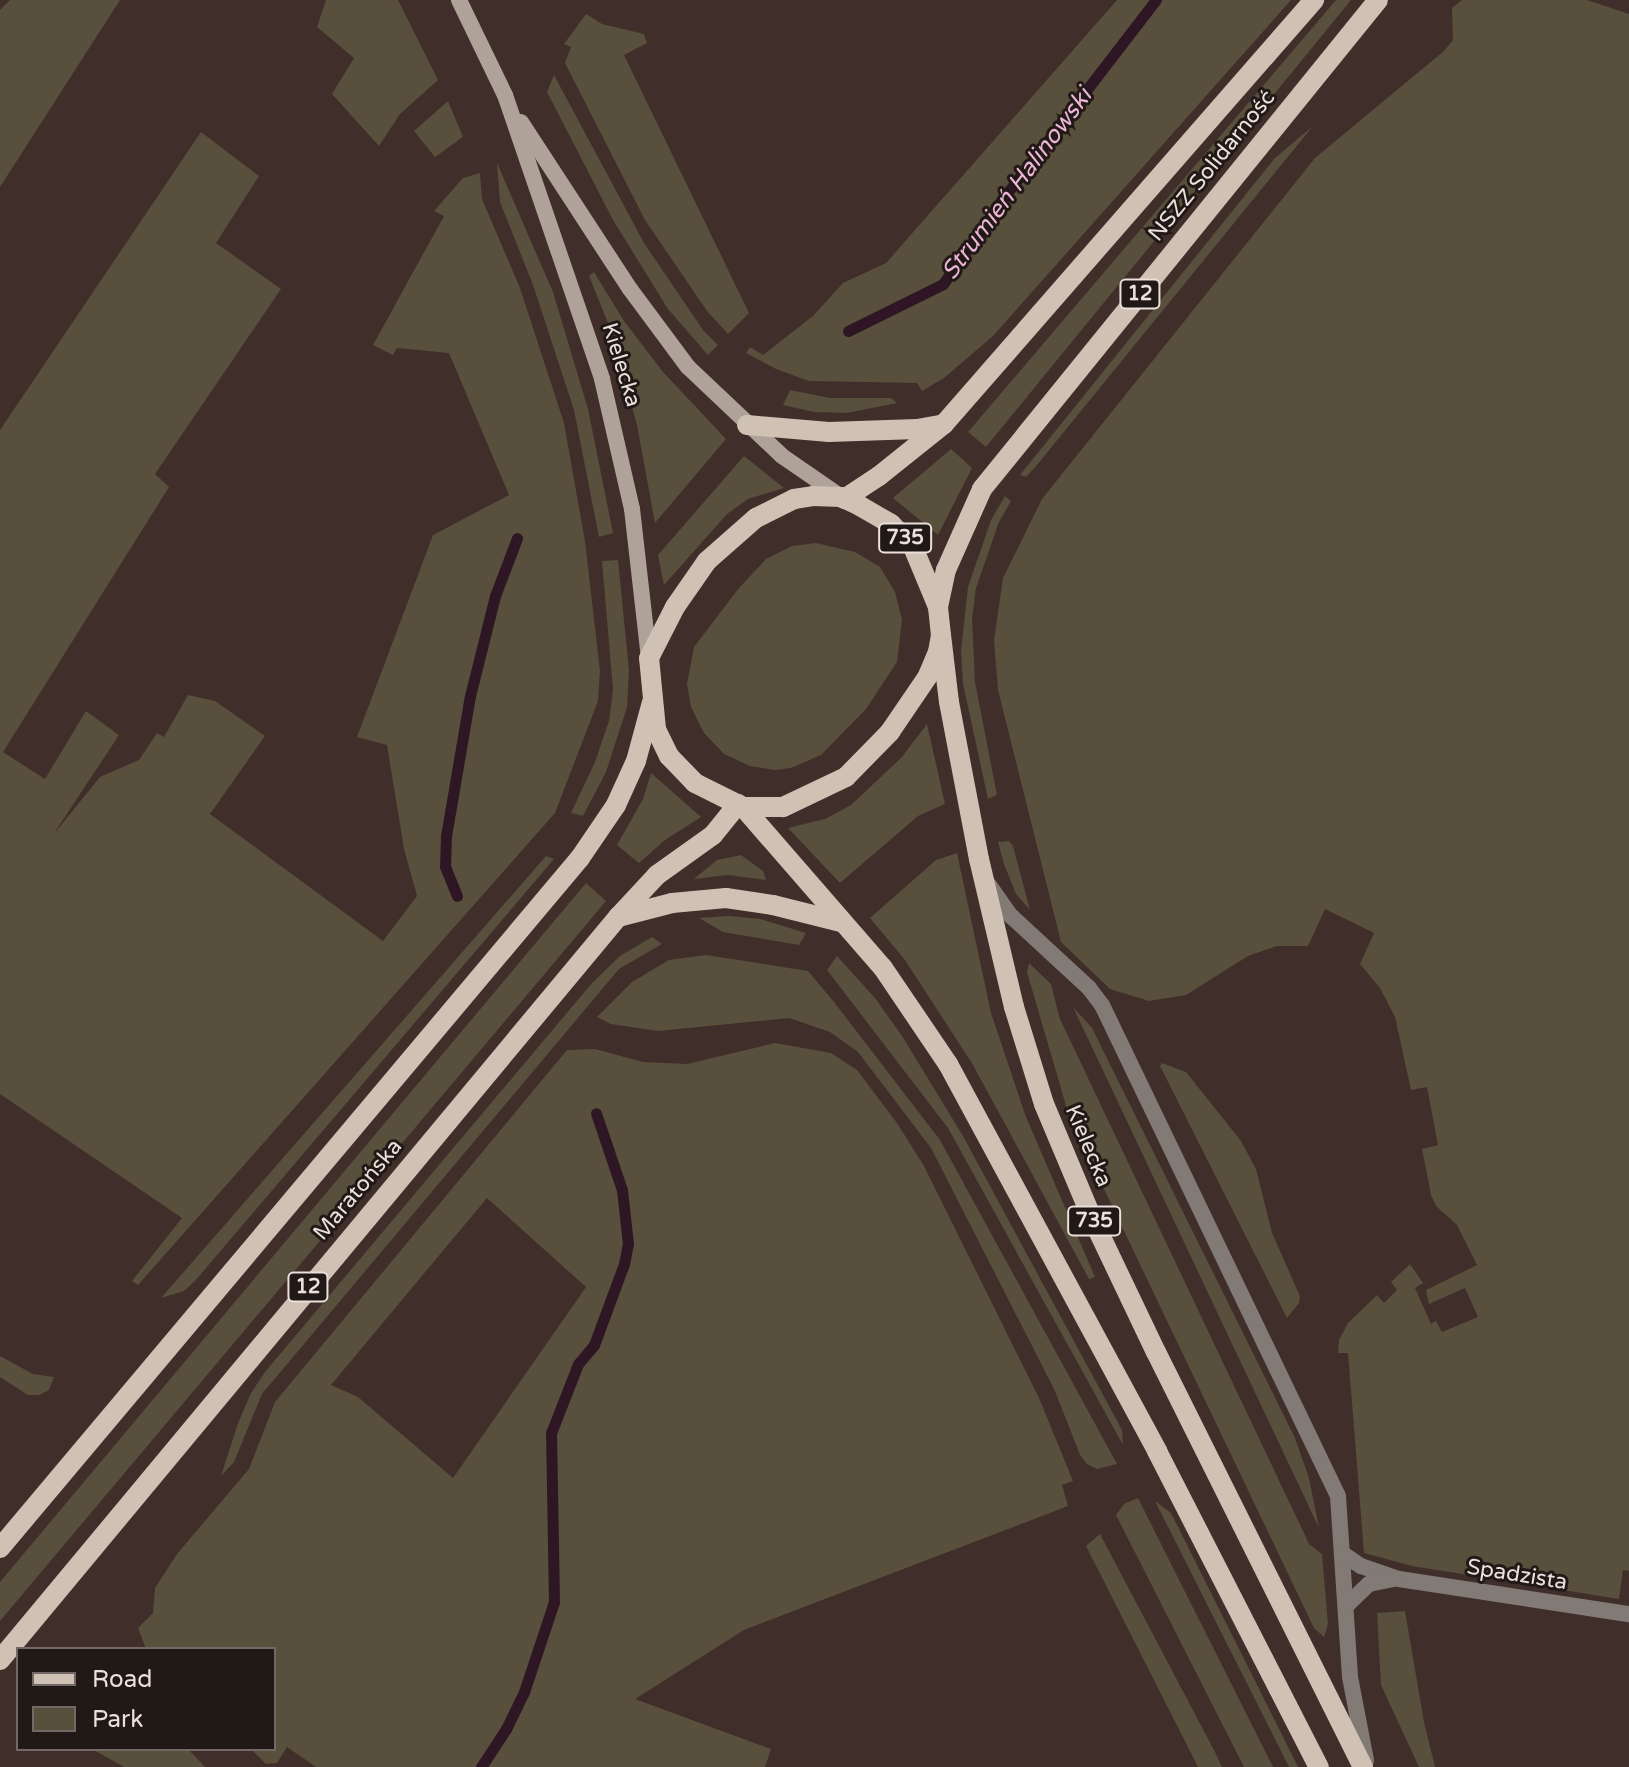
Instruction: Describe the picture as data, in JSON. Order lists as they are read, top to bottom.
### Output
{
  "streets": {
    "main road": [
      "NSZZ Solidarność",
      "12",
      "Kielecka",
      "735",
      "Maratońska"
    ],
    "street": ["Spadzista"]
  },
  "crossings": [
    ["NSZZ Solidarność", "12"],
    ["NSZZ Solidarność", "Kielecka"],
    ["NSZZ Solidarność", "735"],
    ["12", "Kielecka"],
    ["12", "735"],
    ["12", "Maratońska"],
    ["Kielecka", "735"],
    ["735", "Maratońska"]
  ],
  "water": ["Strumień Halinowski"],
  "legend": ["Road", "Park"]
}
